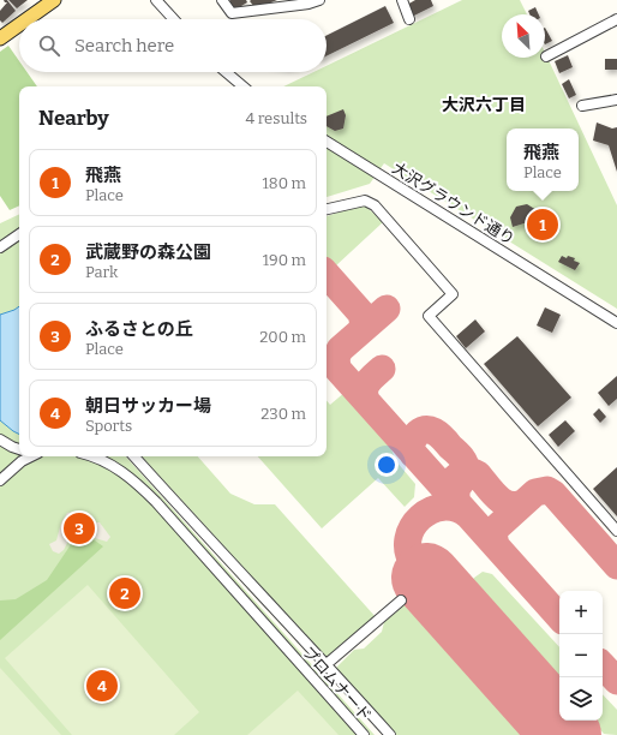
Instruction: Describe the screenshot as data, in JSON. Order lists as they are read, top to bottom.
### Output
{
  "streets": {
    "street": ["大沢グラウンド通り", "プロムナード"]
  },
  "districts": ["大沢六丁目"],
  "north": "top left",
  "page": {
    "search": "Search here",
    "heading": ["Nearby", "4 results"],
    "popup": ["飛燕", "Place"],
    "list": [
      {
        "mark": "1",
        "name": "飛燕",
        "note": "Place",
        "value": "180 m"
      },
      {
        "mark": "2",
        "name": "武蔵野の森公園",
        "note": "Park",
        "value": "190 m"
      },
      {
        "mark": "3",
        "name": "ふるさとの丘",
        "note": "Place",
        "value": "200 m"
      },
      {
        "mark": "4",
        "name": "朝日サッカー場",
        "note": "Sports",
        "value": "230 m"
      }
    ],
    "pins": [
      "1",
      "3",
      "2",
      "4"
    ],
    "map_buttons": ["+", "−"]
  }
}
